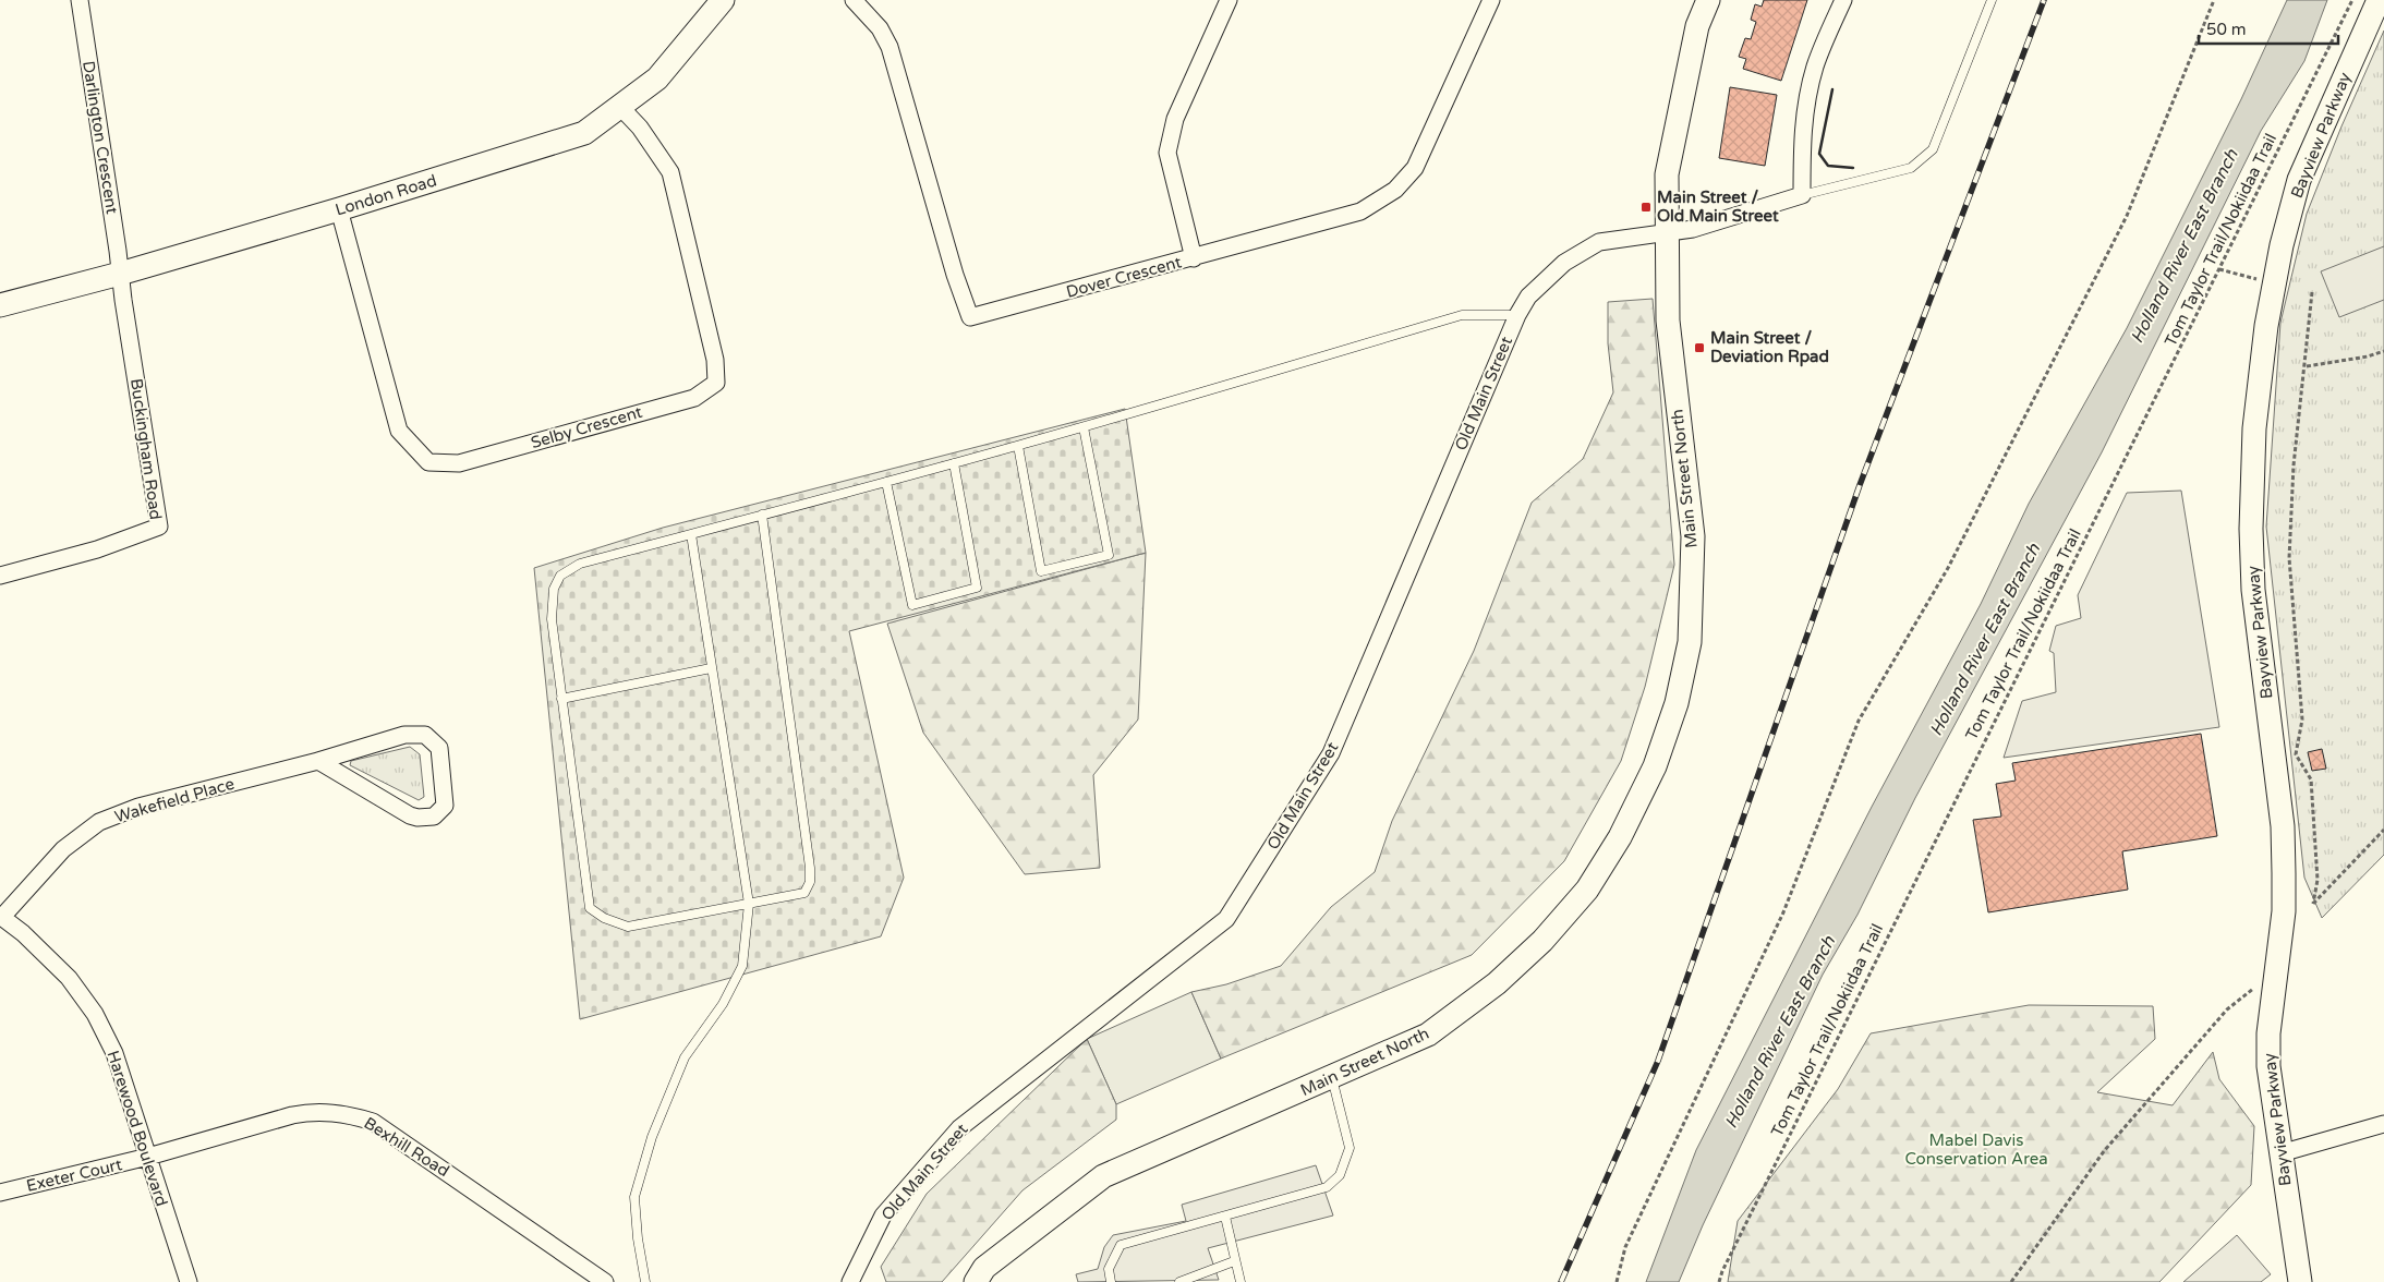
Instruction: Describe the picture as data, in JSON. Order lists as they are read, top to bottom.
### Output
{
  "streets": {
    "street": [
      "Bayview Parkway",
      "Darlington Crescent",
      "London Road",
      "Dover Crescent",
      "Old Main Street",
      "Selby Crescent",
      "Buckingham Road",
      "Main Street North",
      "Wakefield Place",
      "Harewood Boulevard",
      "Bexhill Road",
      "Exeter Court"
    ],
    "path": ["Tom Taylor Trail/Nokiidaa Trail"]
  },
  "crossings": [
    ["Darlington Crescent", "London Road"],
    ["Darlington Crescent", "Buckingham Road"],
    ["London Road", "Selby Crescent"],
    ["London Road", "Buckingham Road"],
    ["Old Main Street", "Main Street North"],
    ["Wakefield Place", "Harewood Boulevard"],
    ["Harewood Boulevard", "Bexhill Road"],
    ["Harewood Boulevard", "Exeter Court"],
    ["Bexhill Road", "Exeter Court"]
  ],
  "water": ["Holland River East Branch"],
  "parks": ["Mabel Davis Conservation Area"],
  "places": {
    "transit": ["Main Street / Old Main Street", "Main Street / Deviation Rpad"]
  },
  "scale_bar": "50 m"
}
